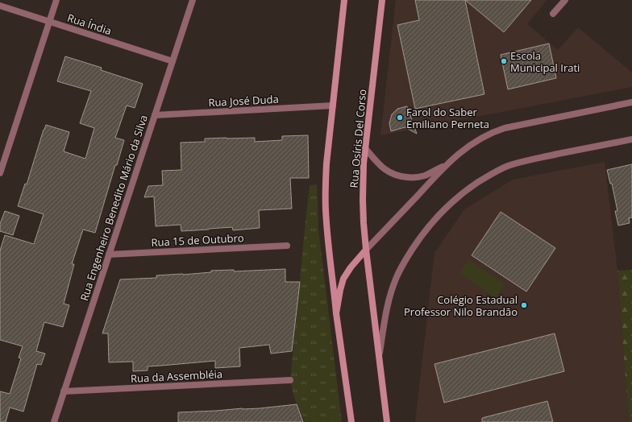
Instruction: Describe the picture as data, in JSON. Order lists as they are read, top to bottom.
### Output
{
  "streets": {
    "main road": ["Rua Osíris Del Corso"],
    "street": [
      "Rua Índia",
      "Rua José Duda",
      "Rua Engenheiro Benedito Mário da Silva",
      "Rua 15 de Outubro",
      "Rua da Assembléia"
    ]
  },
  "crossings": [
    ["Rua Índia", "Rua Engenheiro Benedito Mário da Silva"],
    ["Rua José Duda", "Rua Engenheiro Benedito Mário da Silva"],
    ["Rua Engenheiro Benedito Mário da Silva", "Rua 15 de Outubro"],
    ["Rua Engenheiro Benedito Mário da Silva", "Rua da Assembléia"]
  ],
  "places": ["Escola Municipal Irati", "Farol do Saber Emiliano Perneta", "Colégio Estadual Professor Nilo Brandão"]
}
